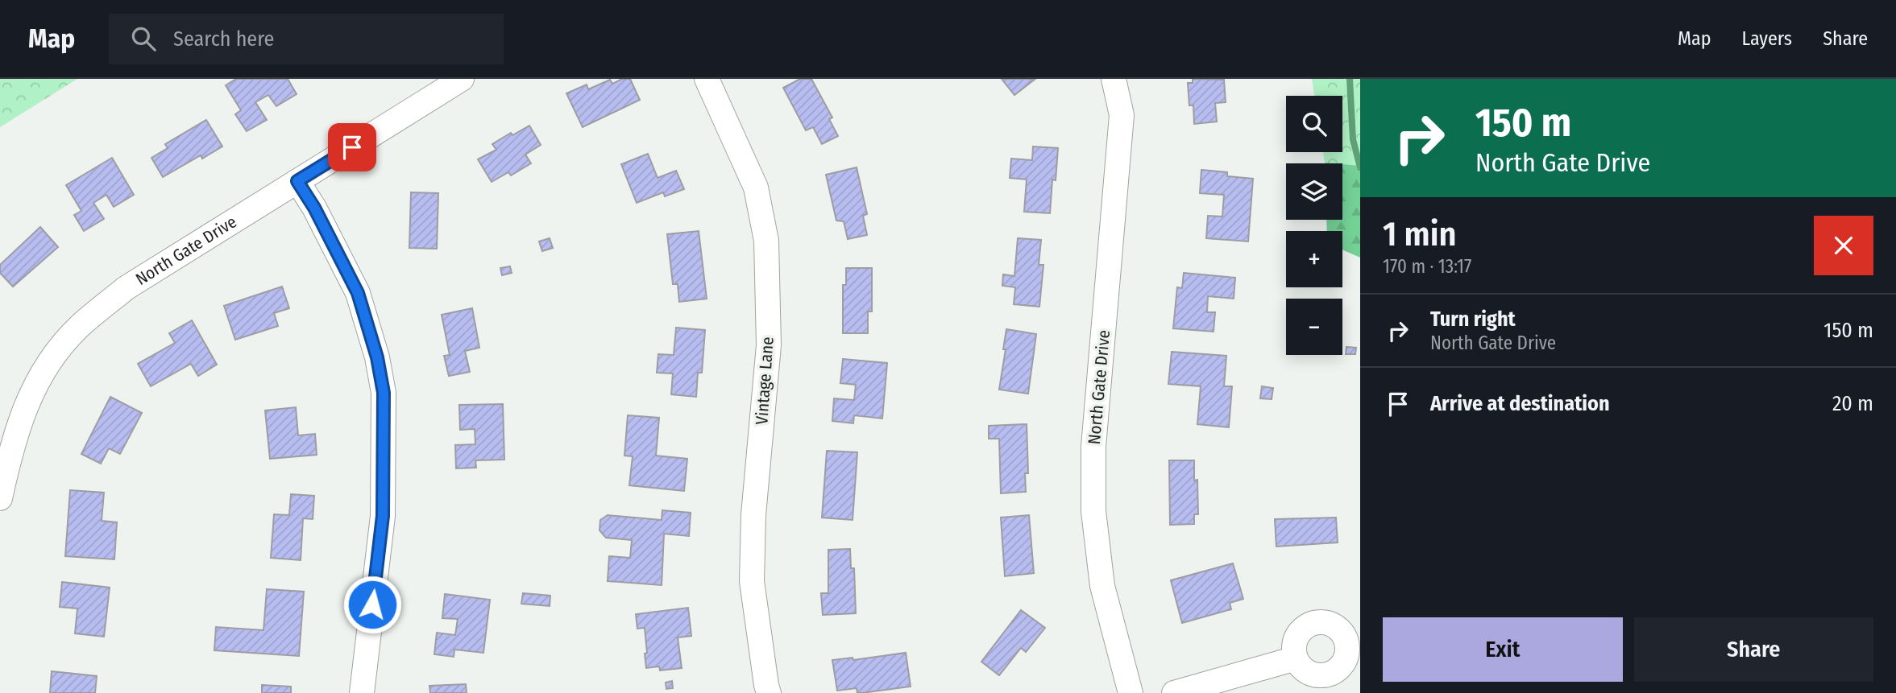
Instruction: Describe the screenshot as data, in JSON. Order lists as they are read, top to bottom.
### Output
{
  "streets": {
    "street": ["North Gate Drive", "Vintage Lane"]
  },
  "page": {
    "header": "Map",
    "search": "Search here",
    "nav": ["Map", "Layers", "Share"],
    "turn": ["150 m", "North Gate Drive"],
    "map_buttons": ["+", "−"],
    "heading": ["1 min", "170 m · 13:17"],
    "list": [
      {
        "name": "Turn right",
        "note": "North Gate Drive",
        "value": "150 m"
      },
      {
        "name": "Arrive at destination",
        "value": "20 m"
      }
    ],
    "buttons": ["Exit", "Share"]
  }
}
